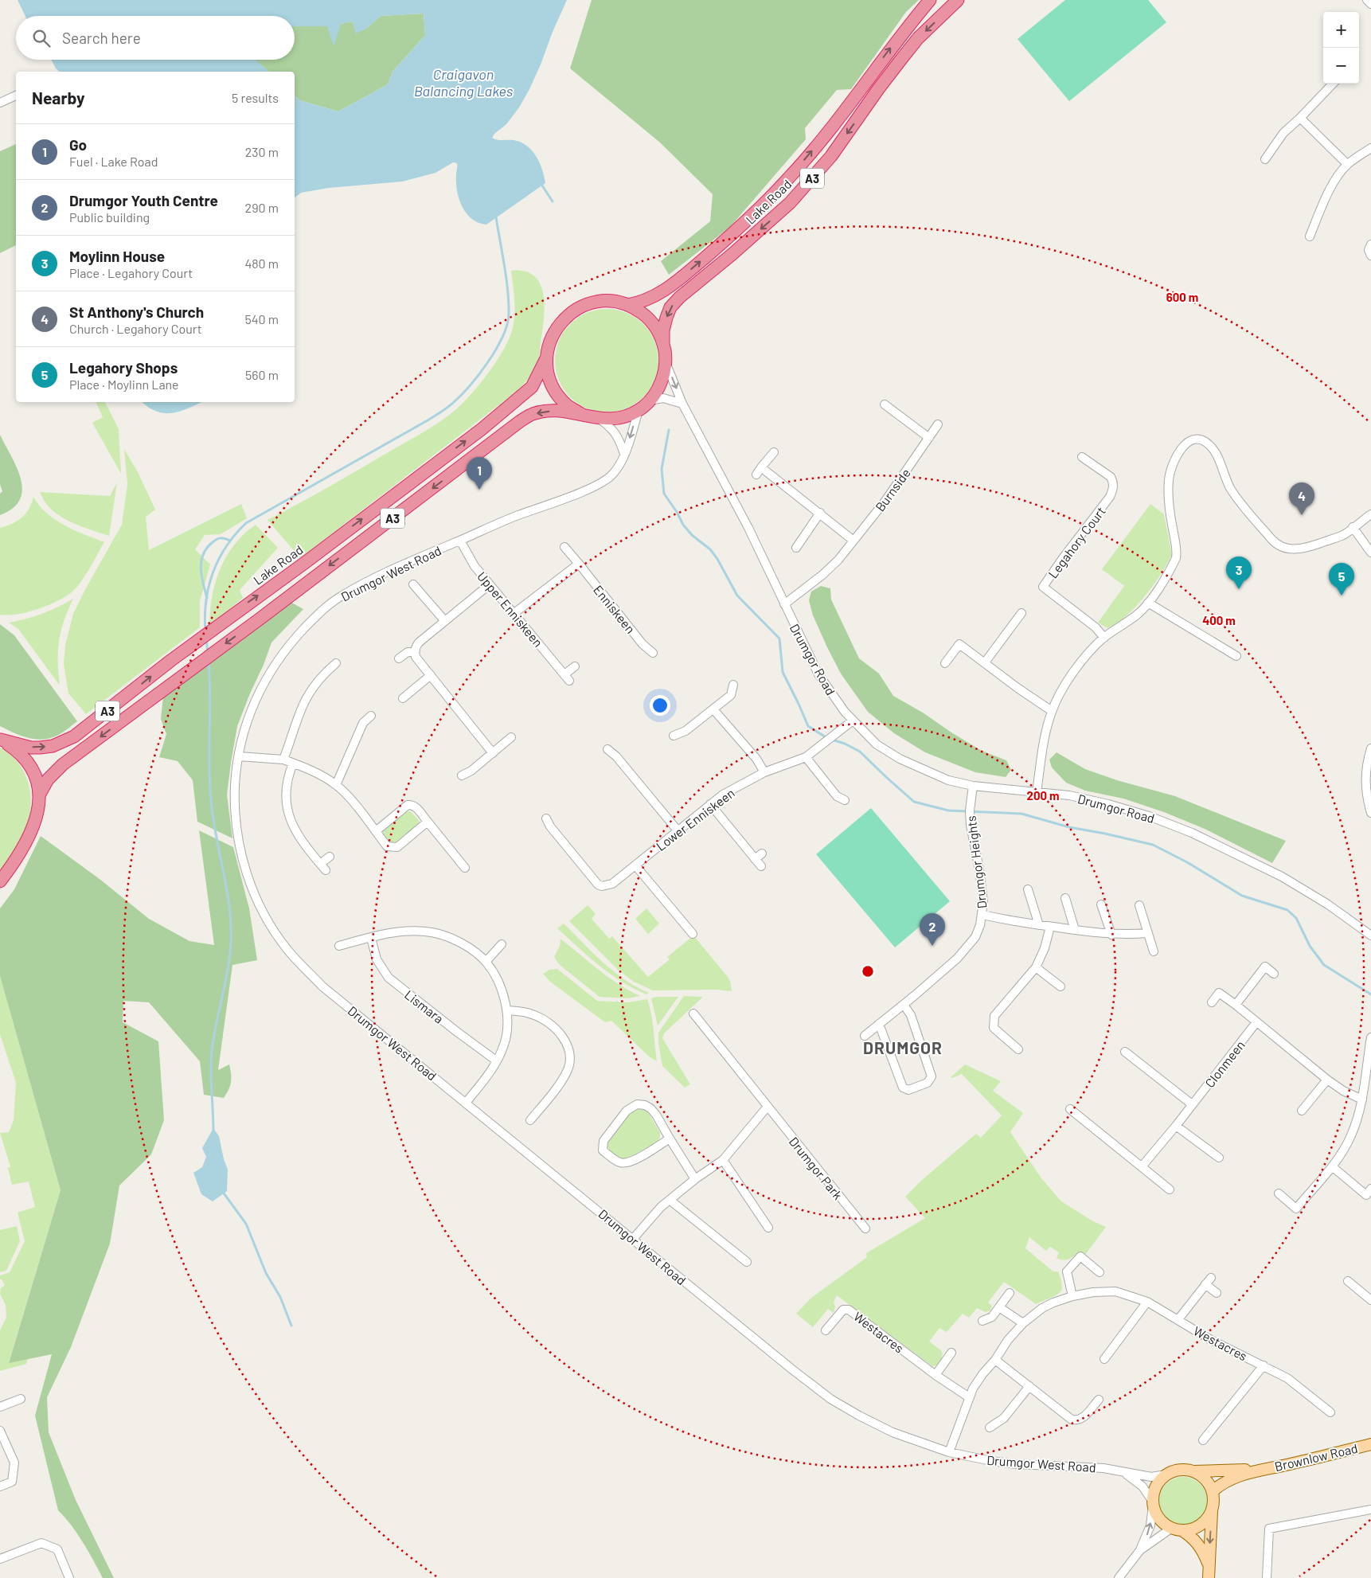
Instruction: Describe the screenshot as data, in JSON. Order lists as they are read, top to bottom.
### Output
{
  "streets": {
    "highway": ["A3", "Lake Road"],
    "main road": ["Brownlow Road"],
    "street": [
      "Burnside",
      "Legahory Court",
      "Drumgor West Road",
      "Upper Enniskeen",
      "Enniskeen",
      "Drumgor Road",
      "Lower Enniskeen",
      "Drumgor Heights",
      "Lismara",
      "Clonmeen",
      "Drumgor Park",
      "Westacres"
    ]
  },
  "crossings": [
    ["A3", "Lake Road"],
    ["A3", "Drumgor West Road"],
    ["A3", "Drumgor Road"],
    ["Lake Road", "Drumgor West Road"],
    ["Lake Road", "Drumgor Road"],
    ["Burnside", "Drumgor Road"],
    ["Drumgor West Road", "Upper Enniskeen"],
    ["Drumgor West Road", "Drumgor Road"],
    ["Drumgor West Road", "Westacres"],
    ["Drumgor West Road", "Brownlow Road"],
    ["Drumgor Road", "Lower Enniskeen"],
    ["Drumgor Road", "Drumgor Heights"]
  ],
  "districts": ["DRUMGOR"],
  "water": ["Craigavon Balancing Lakes"],
  "page": {
    "map_buttons": ["+", "−"],
    "search": "Search here",
    "heading": ["Nearby", "5 results"],
    "list": [
      {
        "mark": "1",
        "name": "Go",
        "note": "Fuel · Lake Road",
        "value": "230 m"
      },
      {
        "mark": "2",
        "name": "Drumgor Youth Centre",
        "note": "Public building",
        "value": "290 m"
      },
      {
        "mark": "3",
        "name": "Moylinn House",
        "note": "Place · Legahory Court",
        "value": "480 m"
      },
      {
        "mark": "4",
        "name": "St Anthony's Church",
        "note": "Church · Legahory Court",
        "value": "540 m"
      },
      {
        "mark": "5",
        "name": "Legahory Shops",
        "note": "Place · Moylinn Lane",
        "value": "560 m"
      }
    ],
    "pins": [
      "1",
      "4",
      "3",
      "5",
      "2"
    ]
  },
  "rings": ["600 m", "400 m", "200 m"]
}
